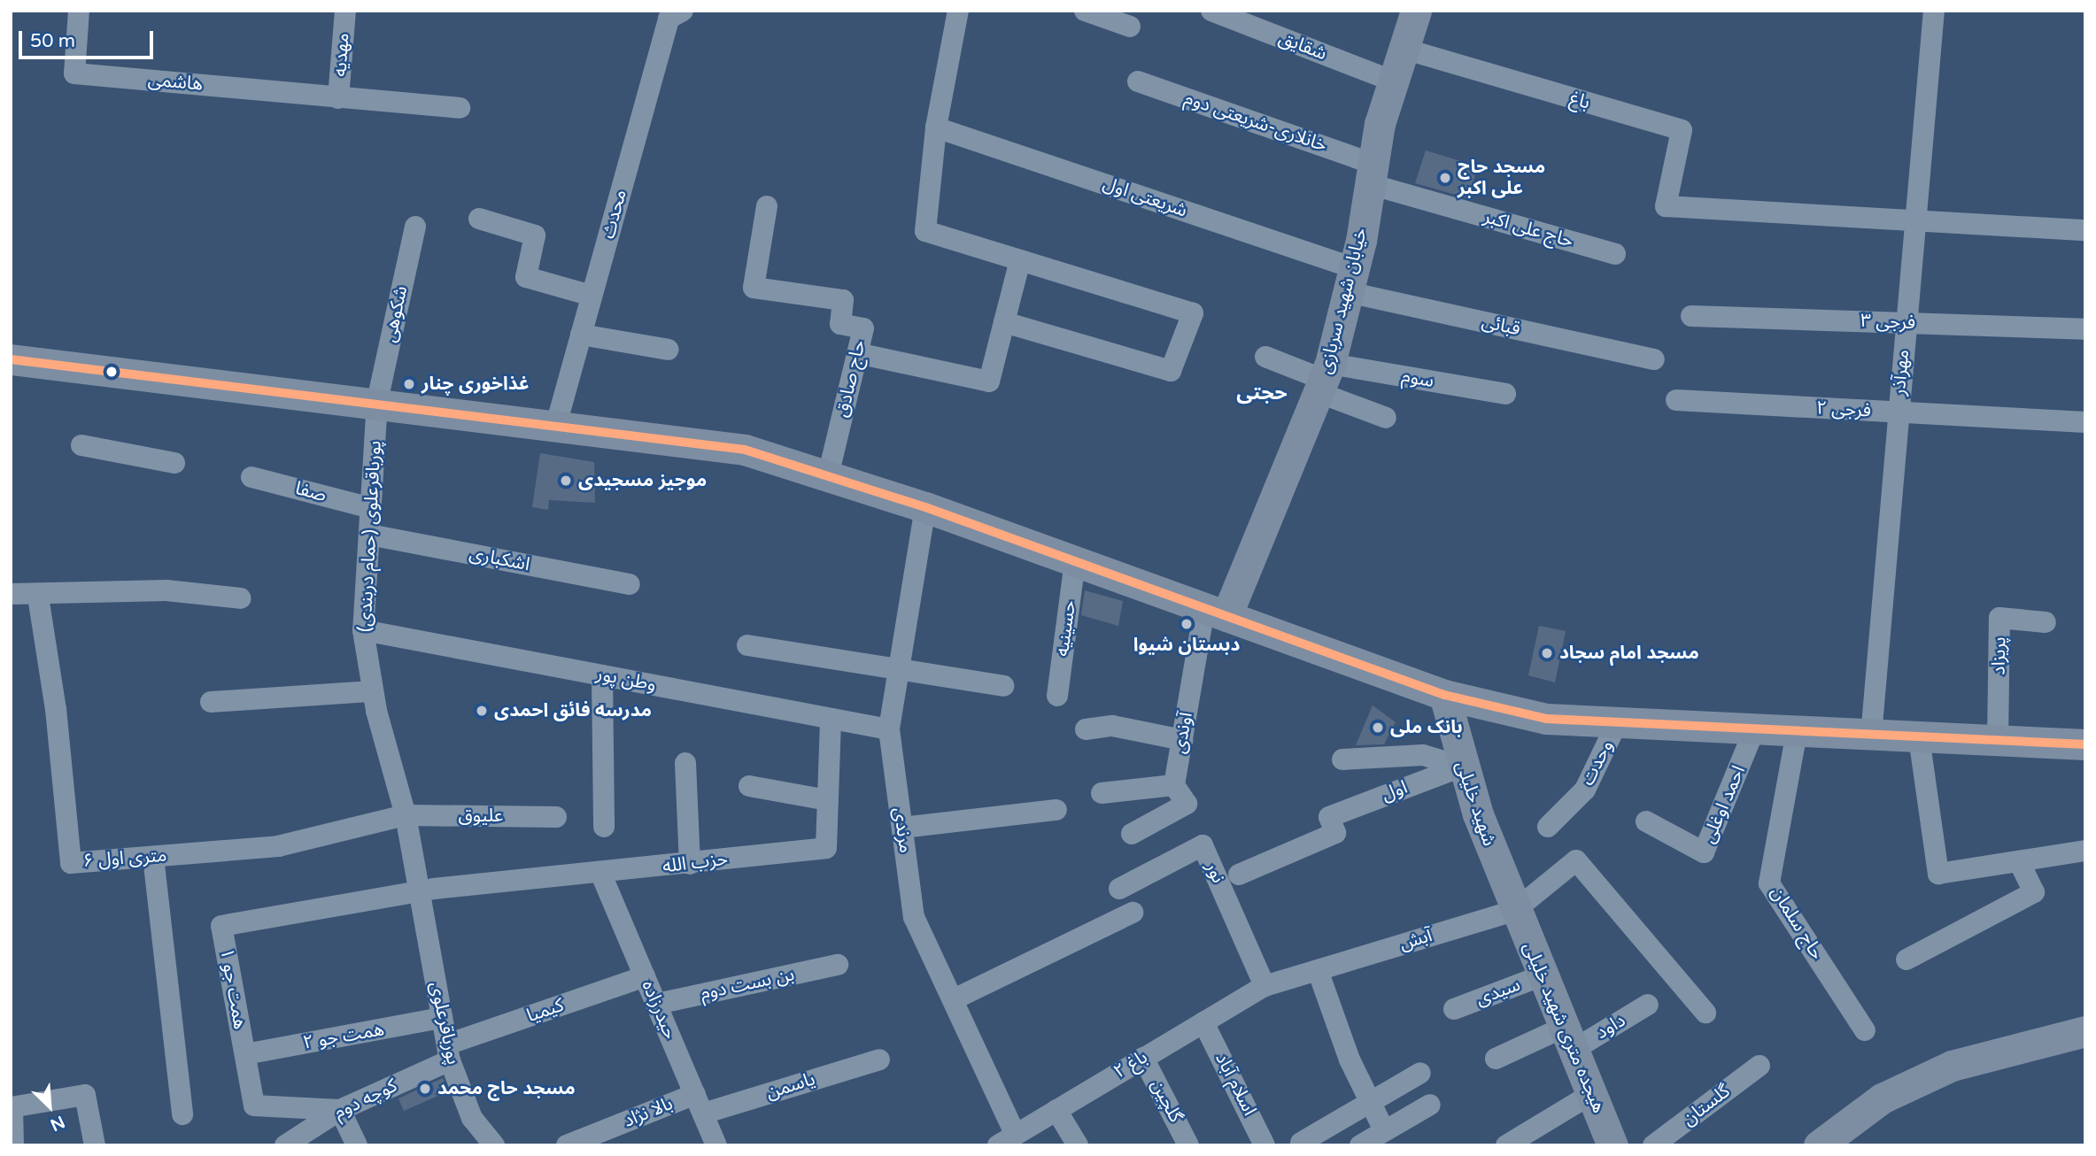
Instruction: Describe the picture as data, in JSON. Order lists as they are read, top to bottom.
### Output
{
  "streets": {
    "main road": ["خیابان شهید سربازی", "شهید خلیلی", "هیجده متری شهید خلیلی"],
    "street": [
      "شقایق",
      "مهدیه",
      "هاشمی",
      "باغ",
      "خانلاری-شریعتی دوم",
      "شریعتی اول",
      "محدث",
      "حاج علی اکبر",
      "شکوهی",
      "فرجی ۳",
      "قبائی",
      "مهرآذر",
      "حاج صادق",
      "سوم",
      "فرجی ۲",
      "صفا",
      "پورباقرعلوی (حمام دربندی)",
      "اشکباری",
      "حسینیه",
      "پریزاد",
      "وطن پور",
      "آوندی",
      "وحدت",
      "اول",
      "احمد اوغلی",
      "علیوق",
      "مرندی",
      "۶ متری اول",
      "حزب الله",
      "نور",
      "حاج سلمان",
      "آبش",
      "بن بست دوم",
      "همت جو ۱",
      "سیدی",
      "حیدرزاده",
      "کیمیا",
      "پورباقرعلوی",
      "داود",
      "همت جو ۲",
      "باغ ۲",
      "اسلام آباد",
      "یاسمن",
      "کوچه دوم",
      "گلچین",
      "گلستان",
      "بالا نژاد"
    ]
  },
  "crossings": [
    ["شقایق", "خیابان شهید سربازی"],
    ["مهدیه", "هاشمی"],
    ["باغ", "خیابان شهید سربازی"],
    ["باغ", "مهرآذر"],
    ["خانلاری-شریعتی دوم", "حاج علی اکبر"],
    ["خانلاری-شریعتی دوم", "خیابان شهید سربازی"],
    ["شریعتی اول", "خیابان شهید سربازی"],
    ["شریعتی اول", "قبائی"],
    ["حاج علی اکبر", "خیابان شهید سربازی"],
    ["خیابان شهید سربازی", "قبائی"],
    ["خیابان شهید سربازی", "سوم"],
    ["خیابان شهید سربازی", "آوندی"],
    ["شکوهی", "پورباقرعلوی (حمام دربندی)"],
    ["فرجی ۳", "مهرآذر"],
    ["مهرآذر", "فرجی ۲"],
    ["صفا", "پورباقرعلوی (حمام دربندی)"],
    ["پورباقرعلوی (حمام دربندی)", "اشکباری"],
    ["پورباقرعلوی (حمام دربندی)", "وطن پور"],
    ["پورباقرعلوی (حمام دربندی)", "علیوق"],
    ["پورباقرعلوی (حمام دربندی)", "۶ متری اول"],
    ["پورباقرعلوی (حمام دربندی)", "پورباقرعلوی"],
    ["وطن پور", "مرندی"],
    ["وطن پور", "حزب الله"],
    ["اول", "شهید خلیلی"],
    ["شهید خلیلی", "آبش"],
    ["شهید خلیلی", "هیجده متری شهید خلیلی"],
    ["علیوق", "۶ متری اول"],
    ["علیوق", "پورباقرعلوی"],
    ["مرندی", "باغ ۲"],
    ["۶ متری اول", "پورباقرعلوی"],
    ["حزب الله", "همت جو ۱"],
    ["حزب الله", "حیدرزاده"],
    ["حزب الله", "پورباقرعلوی"],
    ["نور", "آبش"],
    ["نور", "باغ ۲"],
    ["آبش", "هیجده متری شهید خلیلی"],
    ["آبش", "باغ ۲"],
    ["بن بست دوم", "حیدرزاده"],
    ["همت جو ۱", "پورباقرعلوی"],
    ["همت جو ۱", "همت جو ۲"],
    ["همت جو ۱", "کوچه دوم"],
    ["سیدی", "هیجده متری شهید خلیلی"],
    ["حیدرزاده", "کیمیا"],
    ["حیدرزاده", "یاسمن"],
    ["حیدرزاده", "بالا نژاد"],
    ["کیمیا", "پورباقرعلوی"],
    ["کیمیا", "کوچه دوم"],
    ["پورباقرعلوی", "همت جو ۲"],
    ["پورباقرعلوی", "کوچه دوم"],
    ["داود", "هیجده متری شهید خلیلی"],
    ["باغ ۲", "اسلام آباد"],
    ["باغ ۲", "گلچین"],
    ["یاسمن", "بالا نژاد"]
  ],
  "districts": ["حجتی"],
  "places": [
    "مسجد حاج علی اکبر",
    "غذاخوری چنار",
    "موجیز مسجیدی",
    "دبستان شیوا",
    "مسجد امام سجاد",
    "مدرسه فائق احمدی",
    "بانک ملی",
    "مسجد حاج محمد"
  ],
  "scale_bar": "50 m",
  "north": "bottom right"
}
